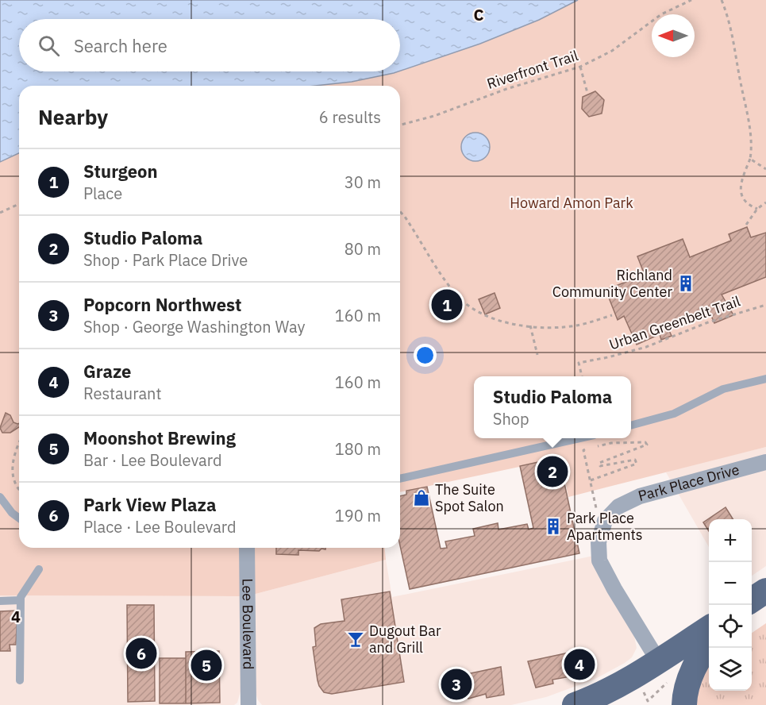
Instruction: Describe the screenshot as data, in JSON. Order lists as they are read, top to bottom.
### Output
{
  "streets": {
    "street": ["Park Place Drive", "Lee Boulevard"],
    "path": ["Riverfront Trail", "Urban Greenbelt Trail"]
  },
  "parks": ["Howard Amon Park"],
  "places": {
    "building": ["Richland Community Center", "Park Place Apartments"],
    "shop": ["The Suite Spot Salon"],
    "bar": ["Dugout Bar and Grill"]
  },
  "north": "left",
  "page": {
    "search": "Search here",
    "heading": ["Nearby", "6 results"],
    "list": [
      {
        "mark": "1",
        "name": "Sturgeon",
        "note": "Place",
        "value": "30 m"
      },
      {
        "mark": "2",
        "name": "Studio Paloma",
        "note": "Shop · Park Place Drive",
        "value": "80 m"
      },
      {
        "mark": "3",
        "name": "Popcorn Northwest",
        "note": "Shop · George Washington Way",
        "value": "160 m"
      },
      {
        "mark": "4",
        "name": "Graze",
        "note": "Restaurant",
        "value": "160 m"
      },
      {
        "mark": "5",
        "name": "Moonshot Brewing",
        "note": "Bar · Lee Boulevard",
        "value": "180 m"
      },
      {
        "mark": "6",
        "name": "Park View Plaza",
        "note": "Place · Lee Boulevard",
        "value": "190 m"
      }
    ],
    "pins": [
      "1",
      "2",
      "6",
      "4",
      "5",
      "3"
    ],
    "popup": ["Studio Paloma", "Shop"],
    "map_buttons": ["+", "−"]
  },
  "grid": {
    "columns": ["C"],
    "rows": ["4"]
  }
}
